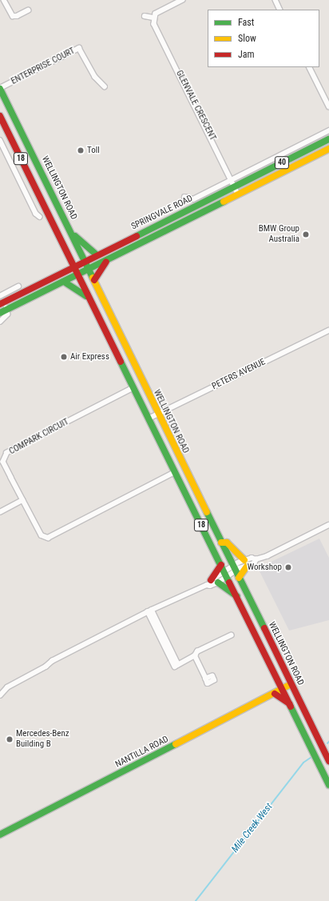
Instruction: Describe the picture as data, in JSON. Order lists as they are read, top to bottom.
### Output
{
  "streets": {
    "main road": [
      "18",
      "40",
      "WELLINGTON ROAD",
      "SPRINGVALE ROAD",
      "NANTILLA ROAD"
    ],
    "street": [
      "ENTERPRISE COURT",
      "GLENVALE CRESCENT",
      "PETERS AVENUE",
      "COMPARK CIRCUIT"
    ]
  },
  "crossings": [
    ["ENTERPRISE COURT", "WELLINGTON ROAD"],
    ["GLENVALE CRESCENT", "SPRINGVALE ROAD"],
    ["WELLINGTON ROAD", "SPRINGVALE ROAD"],
    ["WELLINGTON ROAD", "PETERS AVENUE"],
    ["WELLINGTON ROAD", "COMPARK CIRCUIT"],
    ["WELLINGTON ROAD", "NANTILLA ROAD"]
  ],
  "water": ["Mile Creek West"],
  "places": [
    "Toll",
    "BMW Group Australia",
    "Air Express",
    "Workshop",
    "Mercedes-Benz Building B"
  ],
  "legend": ["Fast", "Slow", "Jam"]
}
